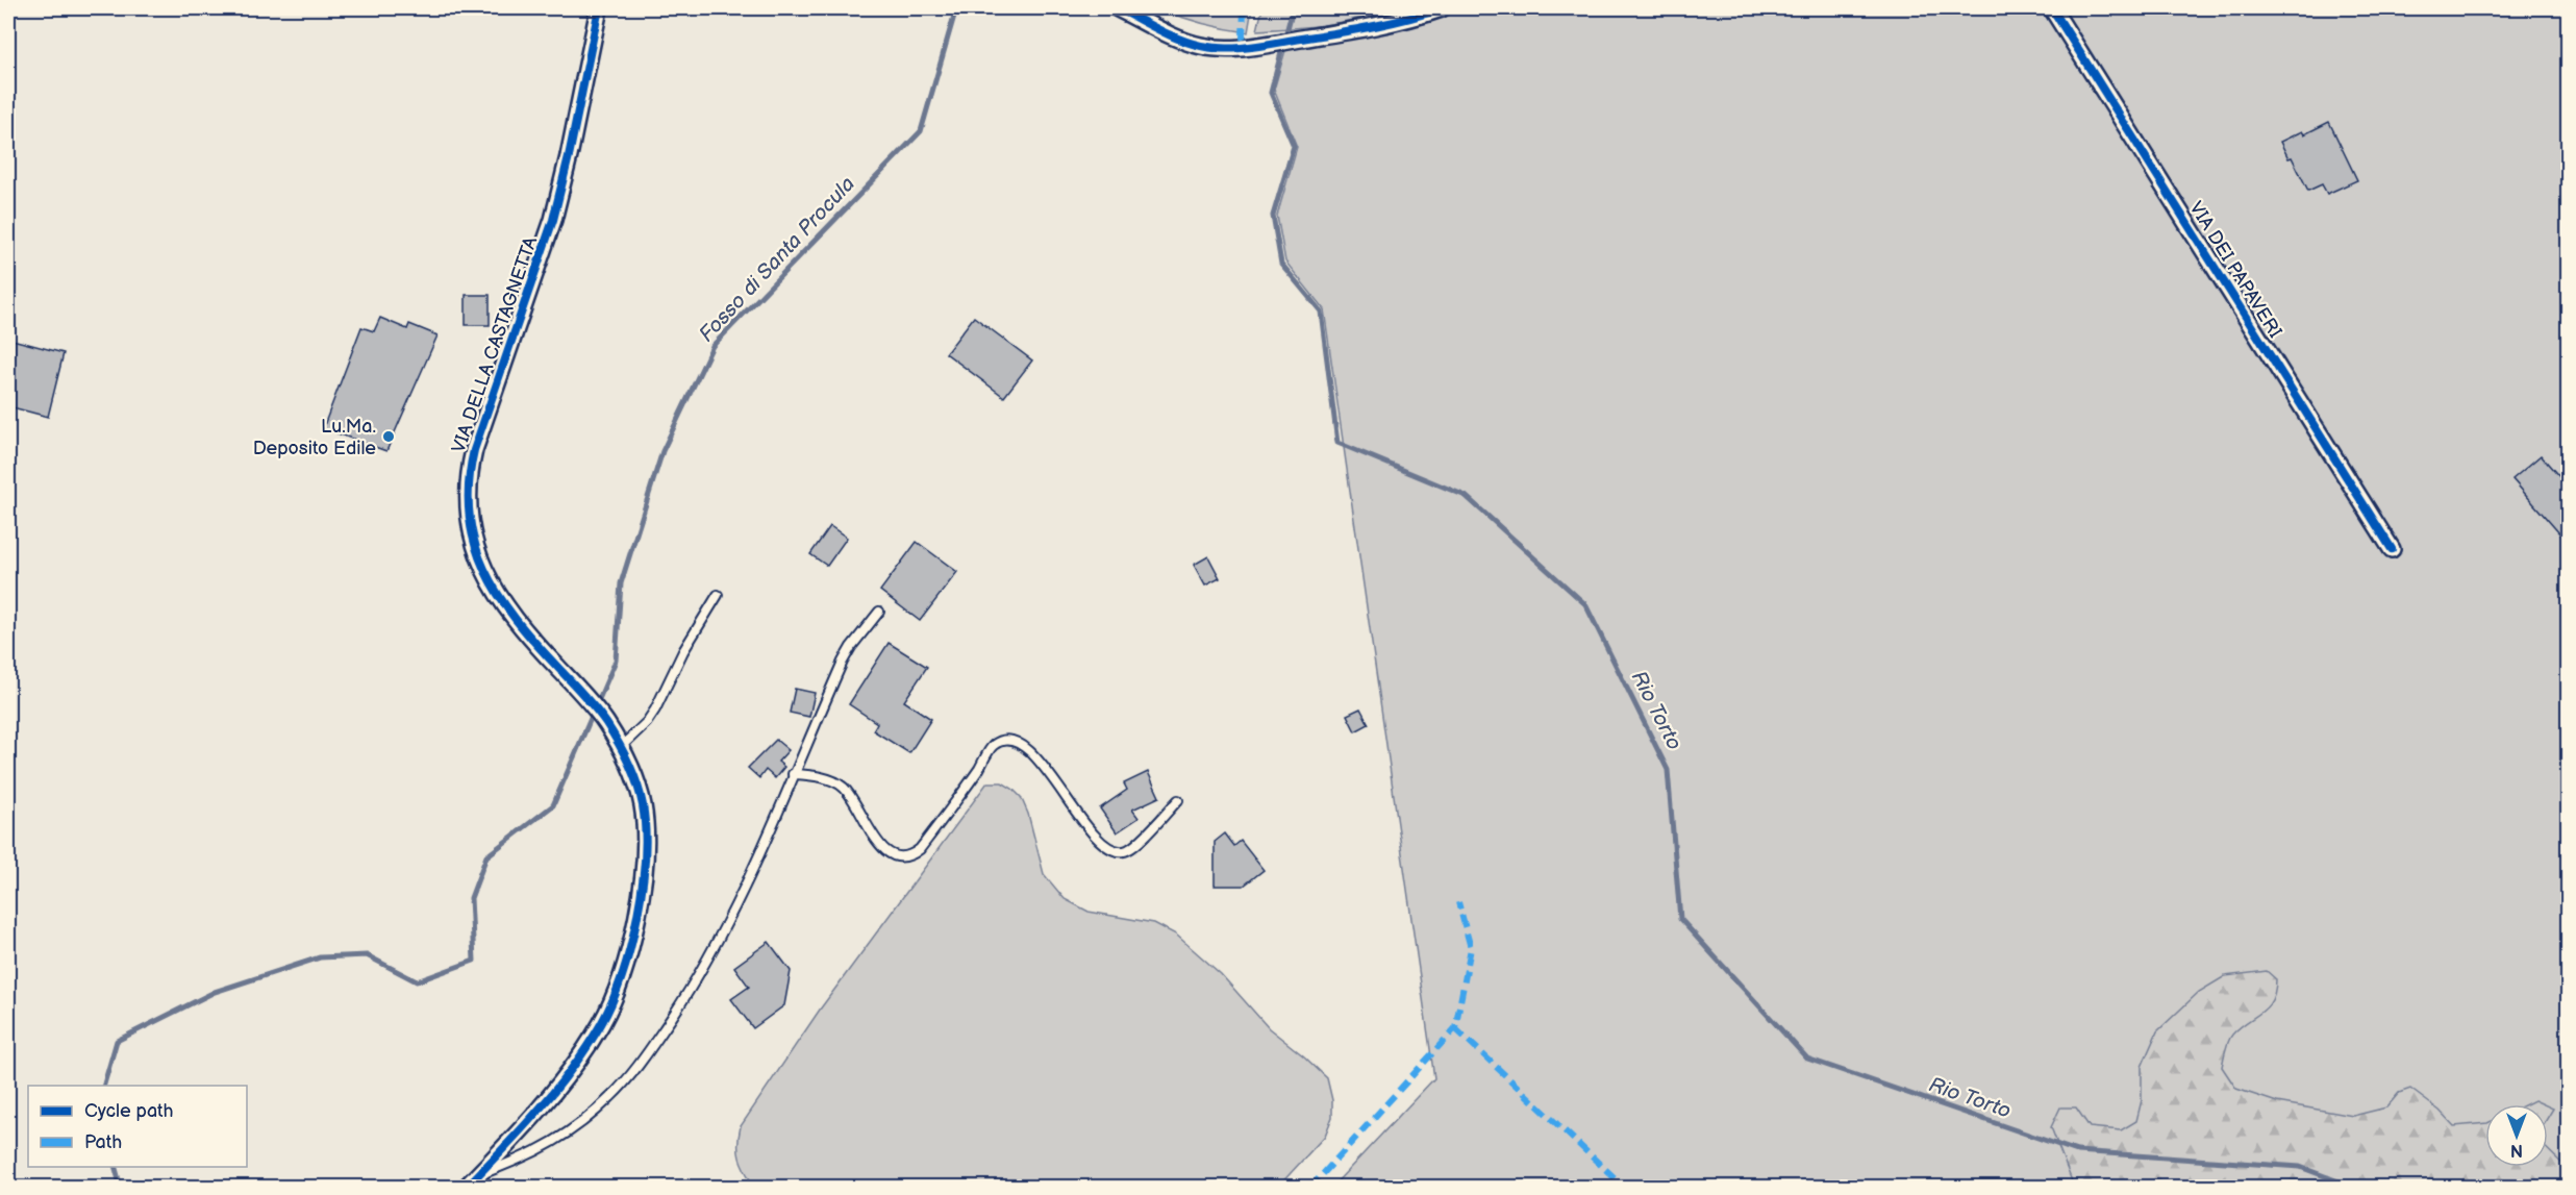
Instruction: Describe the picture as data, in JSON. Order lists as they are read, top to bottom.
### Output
{
  "streets": {
    "street": ["VIA DEI PAPAVERI", "VIA DELLA CASTAGNETTA"]
  },
  "water": ["Fosso di Santa Procula", "Rio Torto"],
  "places": ["Lu.Ma. Deposito Edile"],
  "legend": ["Cycle path", "Path"],
  "north": "bottom"
}
